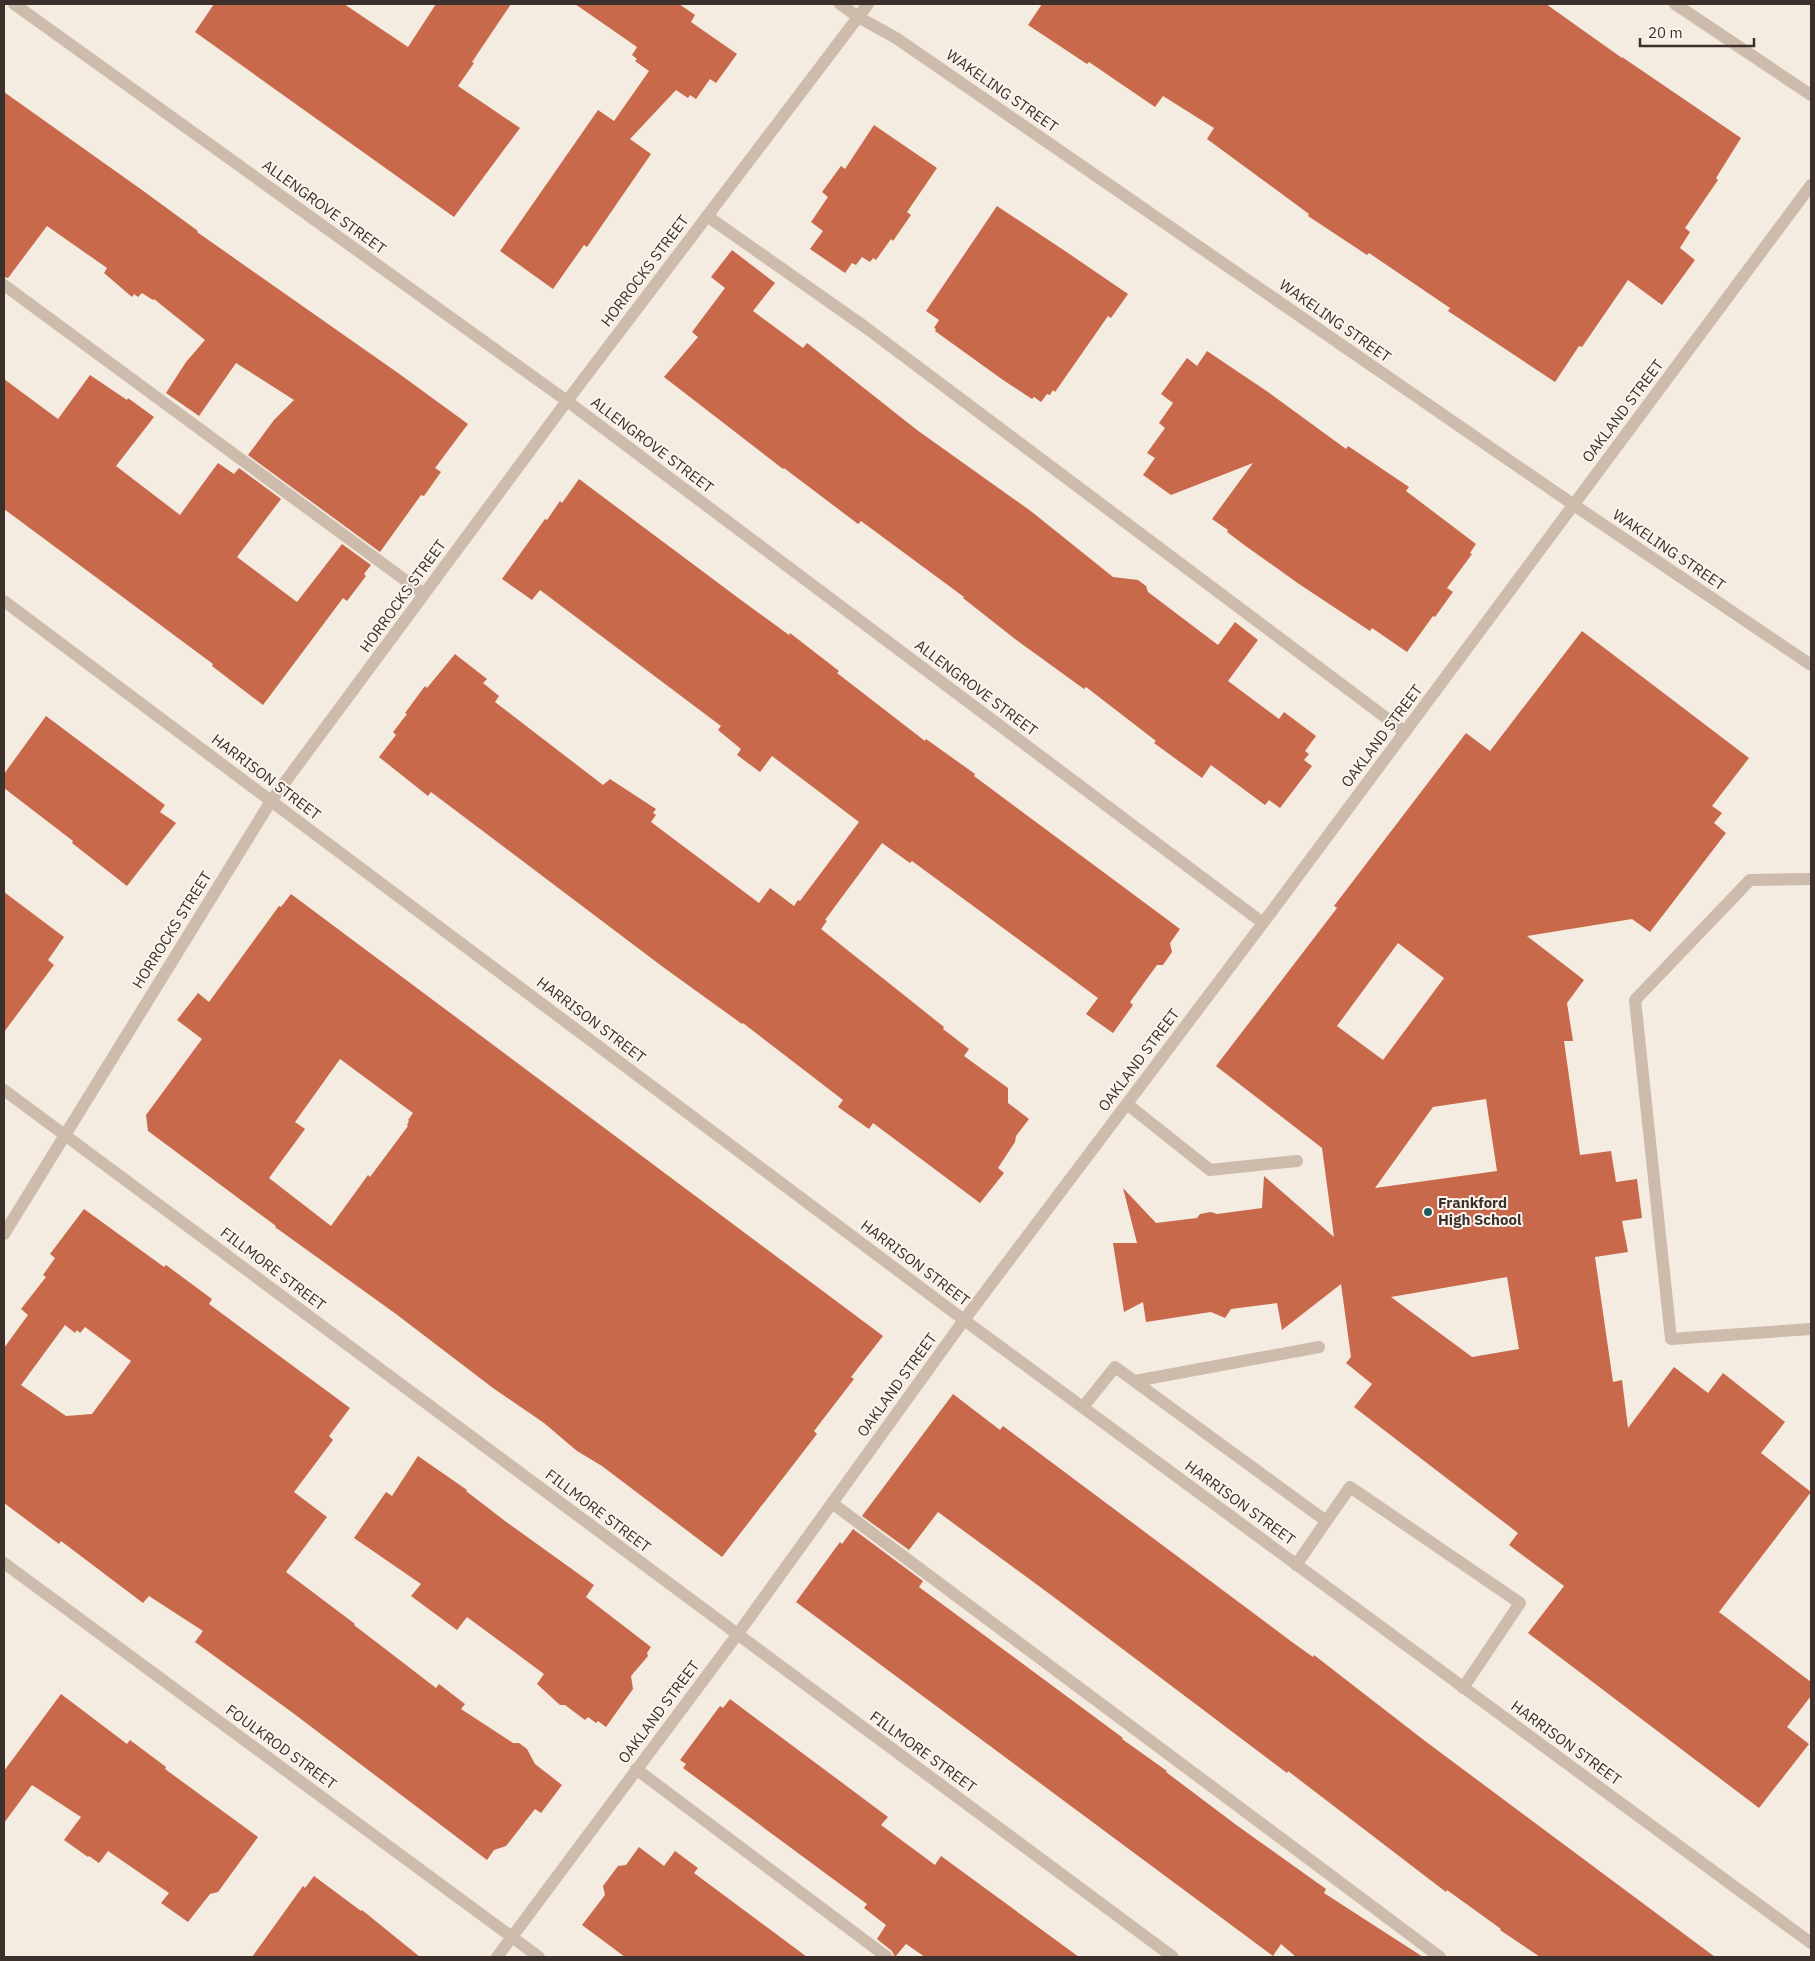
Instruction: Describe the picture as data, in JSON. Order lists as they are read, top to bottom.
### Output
{
  "streets": {
    "street": [
      "WAKELING STREET",
      "ALLENGROVE STREET",
      "HORROCKS STREET",
      "OAKLAND STREET",
      "HARRISON STREET",
      "FILLMORE STREET",
      "FOULKROD STREET"
    ]
  },
  "crossings": [
    ["WAKELING STREET", "HORROCKS STREET"],
    ["WAKELING STREET", "OAKLAND STREET"],
    ["ALLENGROVE STREET", "HORROCKS STREET"],
    ["ALLENGROVE STREET", "OAKLAND STREET"],
    ["HORROCKS STREET", "HARRISON STREET"],
    ["HORROCKS STREET", "FILLMORE STREET"],
    ["OAKLAND STREET", "HARRISON STREET"],
    ["OAKLAND STREET", "FILLMORE STREET"],
    ["OAKLAND STREET", "FOULKROD STREET"]
  ],
  "places": ["Frankford High School"],
  "scale_bar": "20 m"
}
